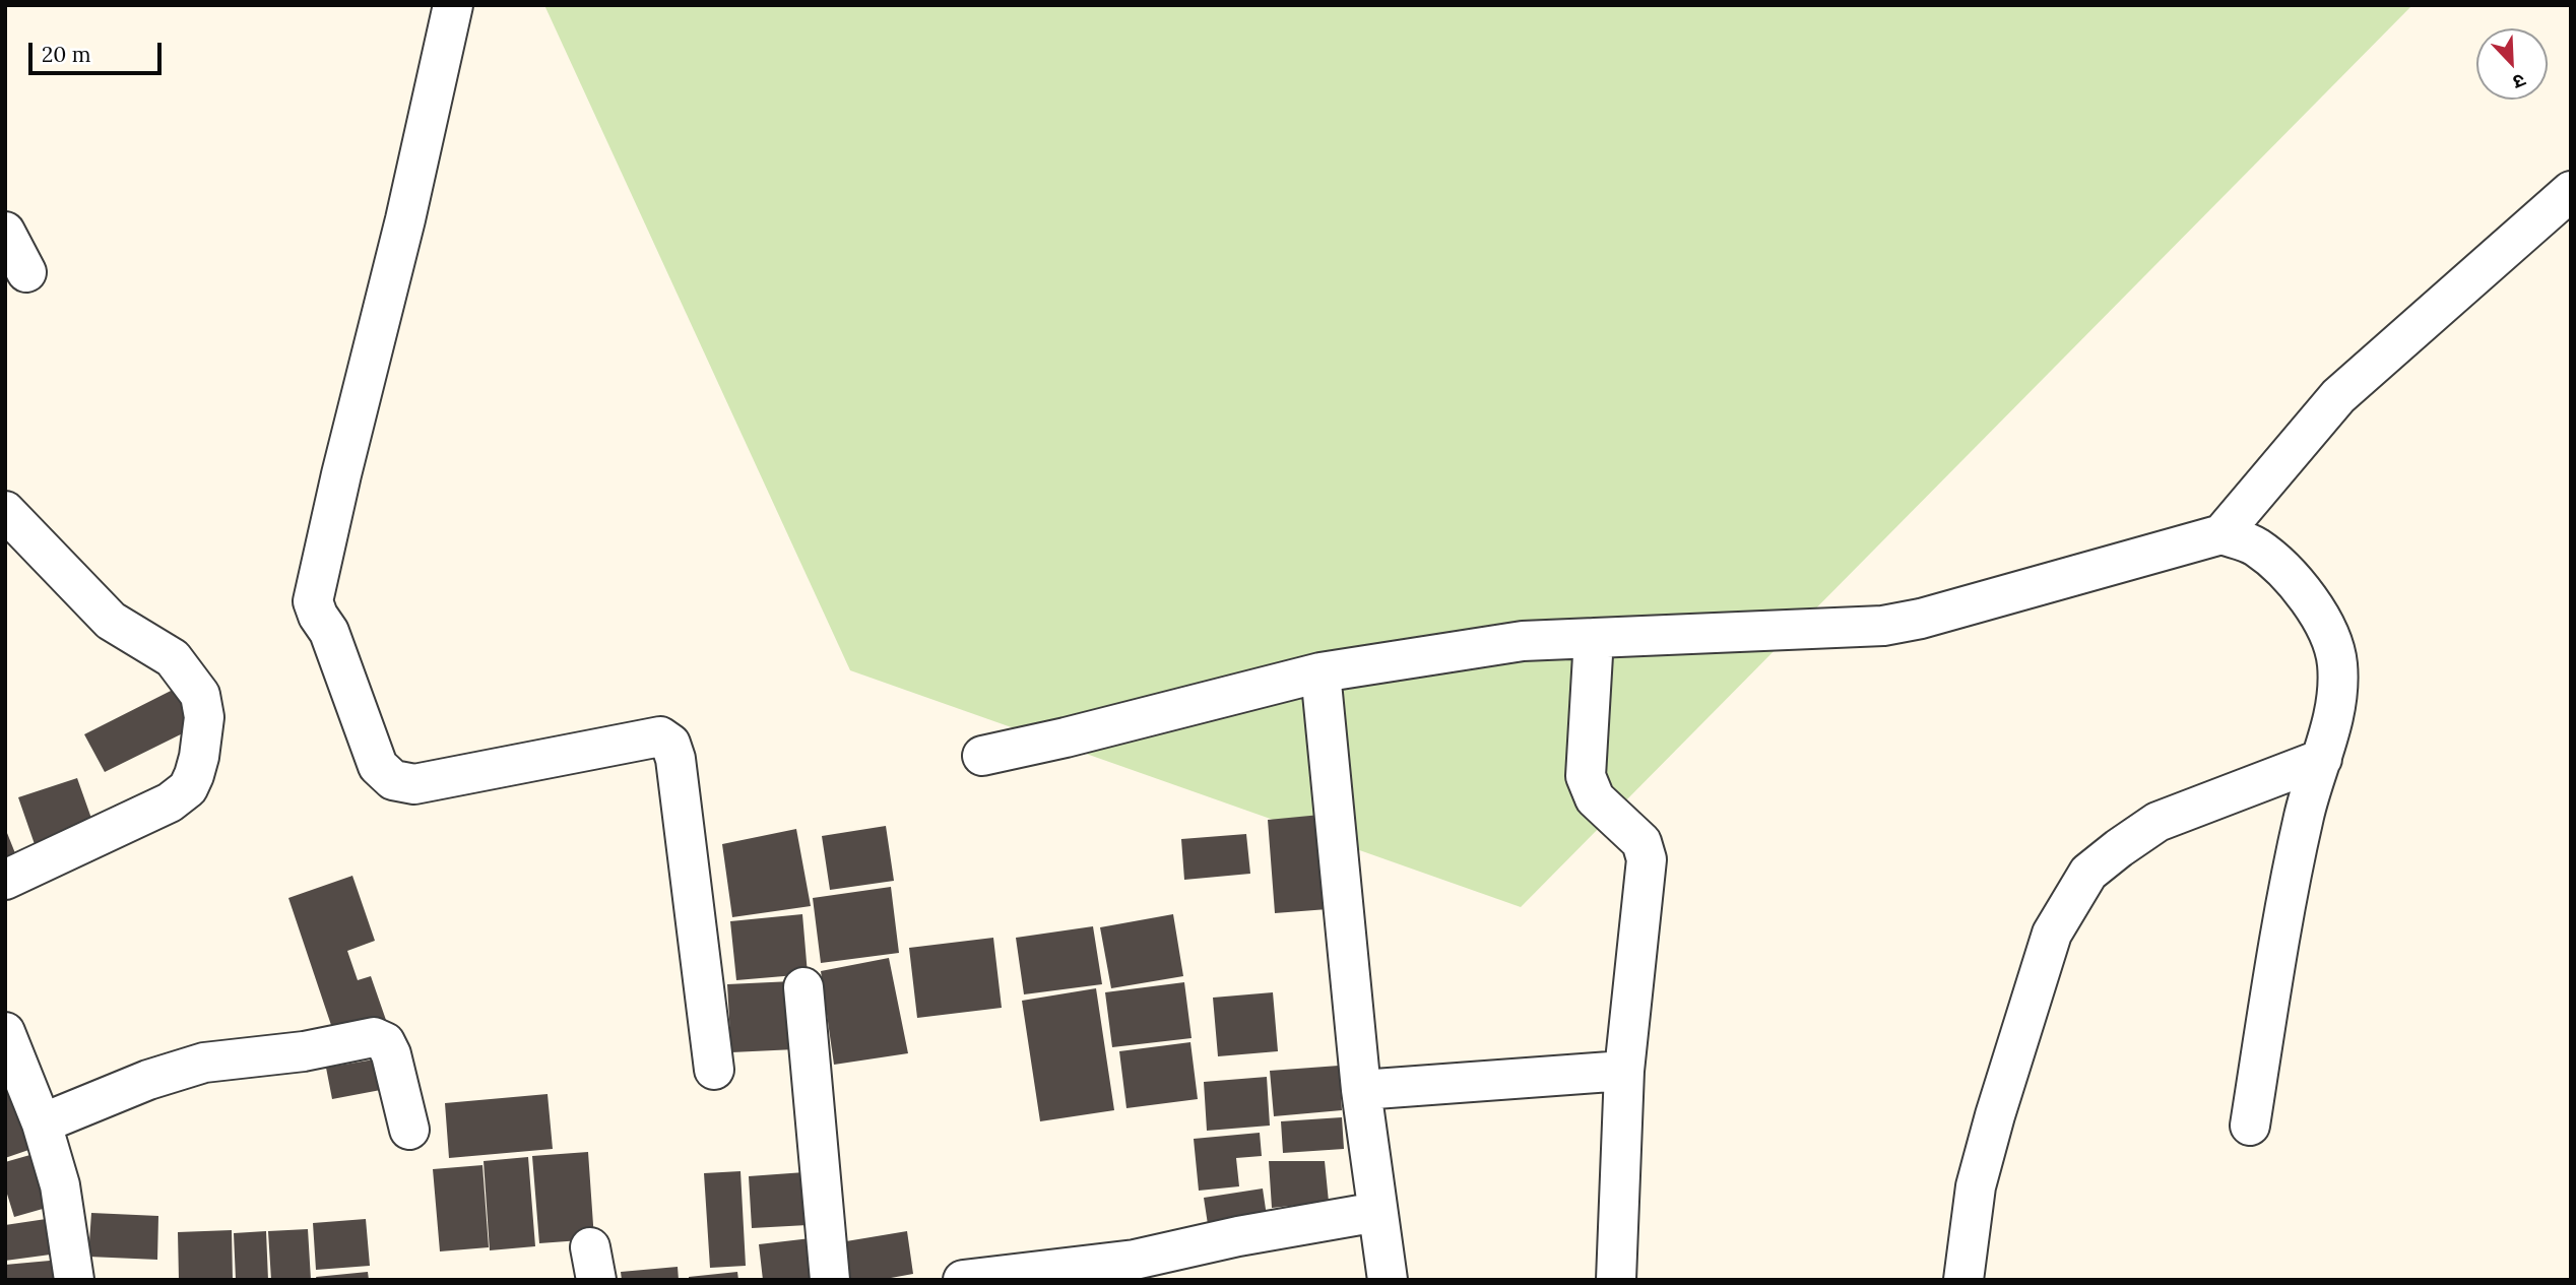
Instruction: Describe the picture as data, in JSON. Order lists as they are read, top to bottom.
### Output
{
  "scale_bar": "20 m",
  "north": "bottom right"
}
